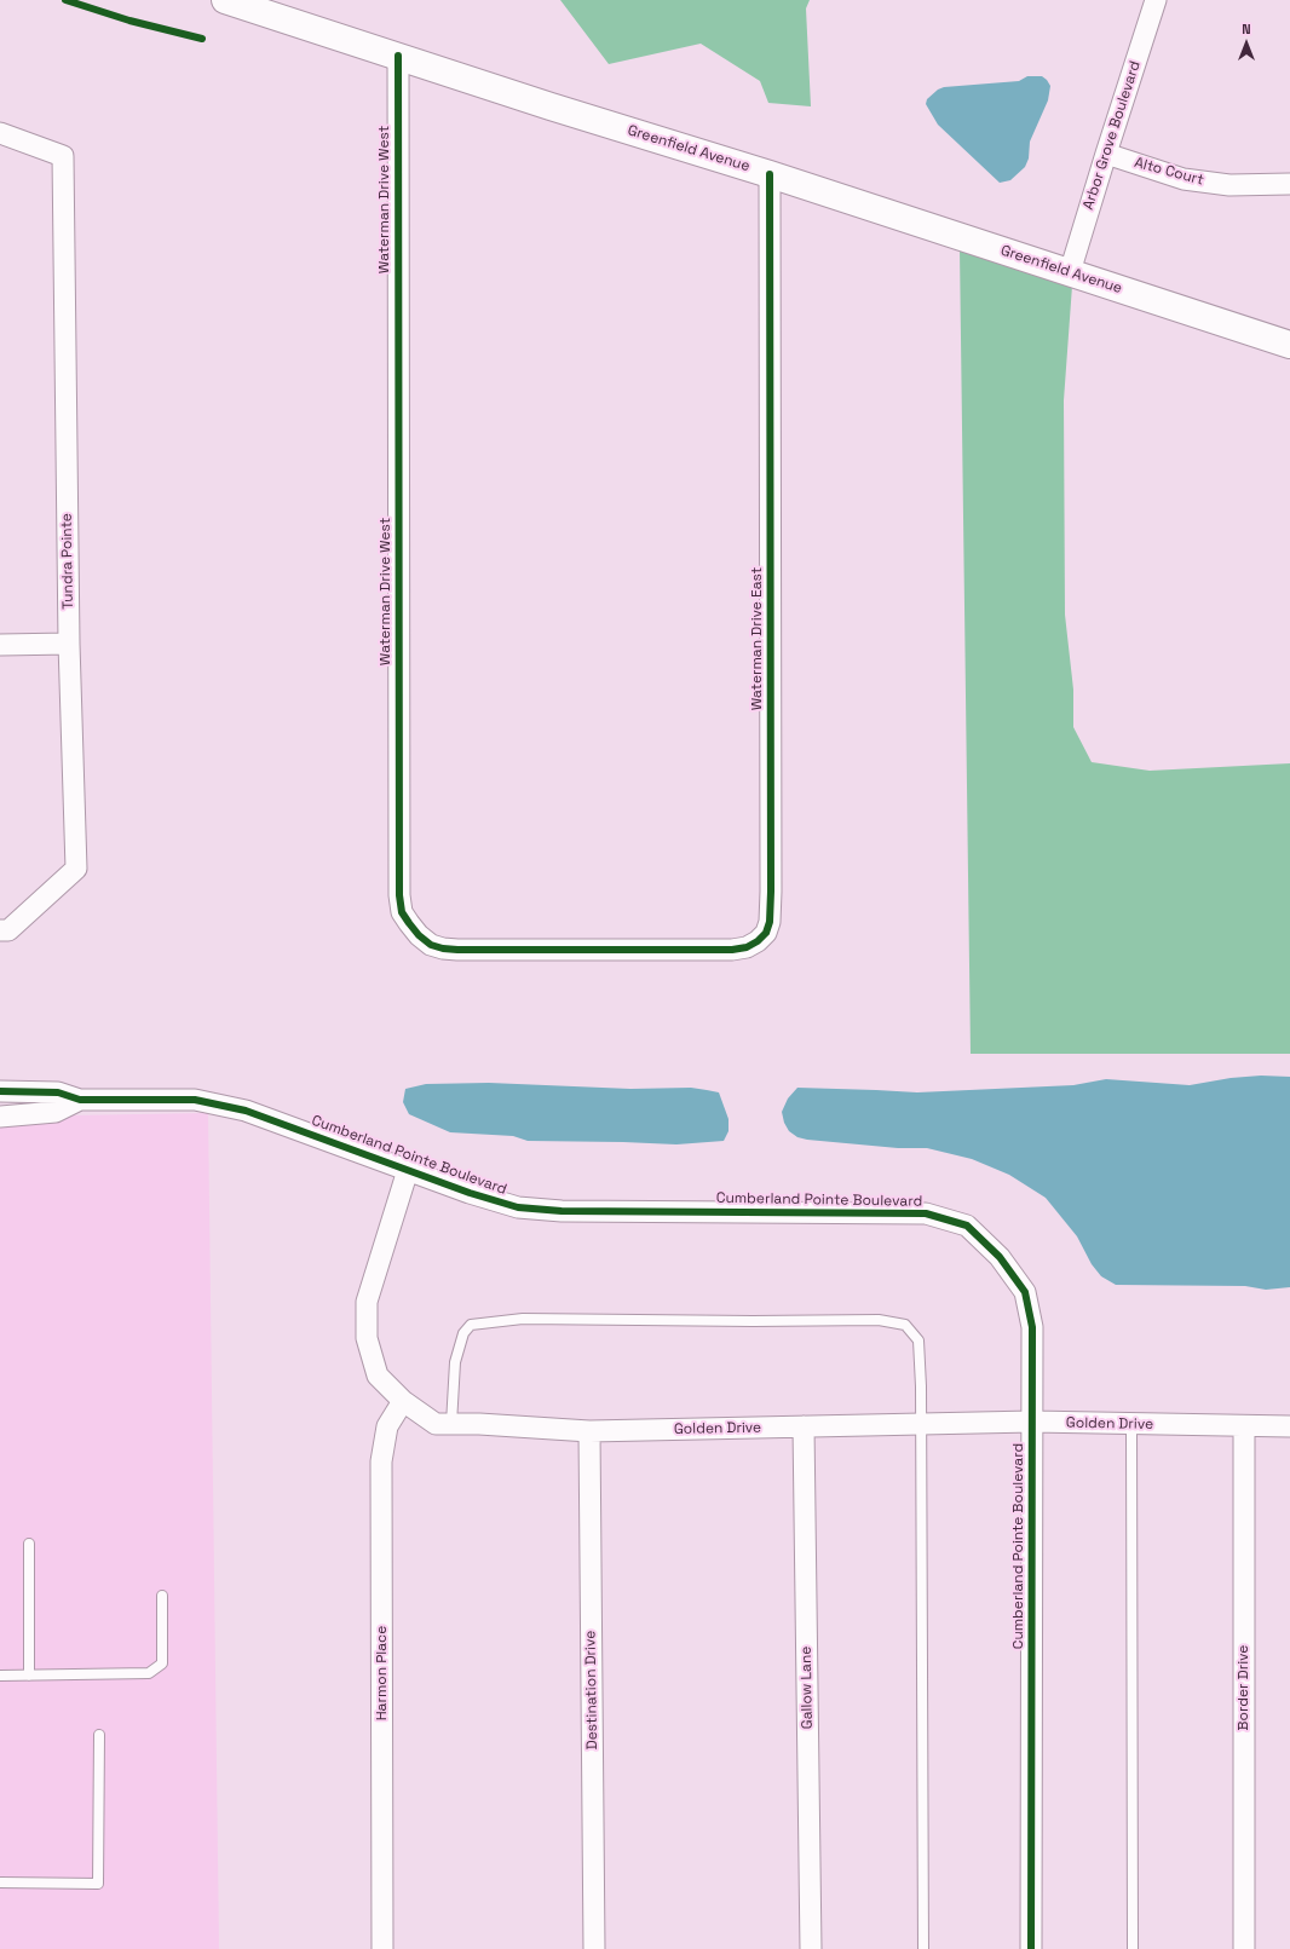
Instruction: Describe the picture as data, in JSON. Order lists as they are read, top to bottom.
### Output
{
  "streets": {
    "main road": ["Greenfield Avenue"],
    "street": [
      "Arbor Grove Boulevard",
      "Alto Court",
      "Waterman Drive West",
      "Tundra Pointe",
      "Waterman Drive East",
      "Cumberland Pointe Boulevard",
      "Golden Drive",
      "Harmon Place",
      "Gallow Lane",
      "Border Drive",
      "Destination Drive"
    ]
  },
  "crossings": [
    ["Arbor Grove Boulevard", "Greenfield Avenue"],
    ["Arbor Grove Boulevard", "Alto Court"],
    ["Greenfield Avenue", "Waterman Drive West"],
    ["Greenfield Avenue", "Waterman Drive East"],
    ["Waterman Drive West", "Waterman Drive East"],
    ["Cumberland Pointe Boulevard", "Golden Drive"],
    ["Golden Drive", "Harmon Place"],
    ["Golden Drive", "Gallow Lane"],
    ["Golden Drive", "Border Drive"],
    ["Golden Drive", "Destination Drive"]
  ],
  "north": "top"
}
